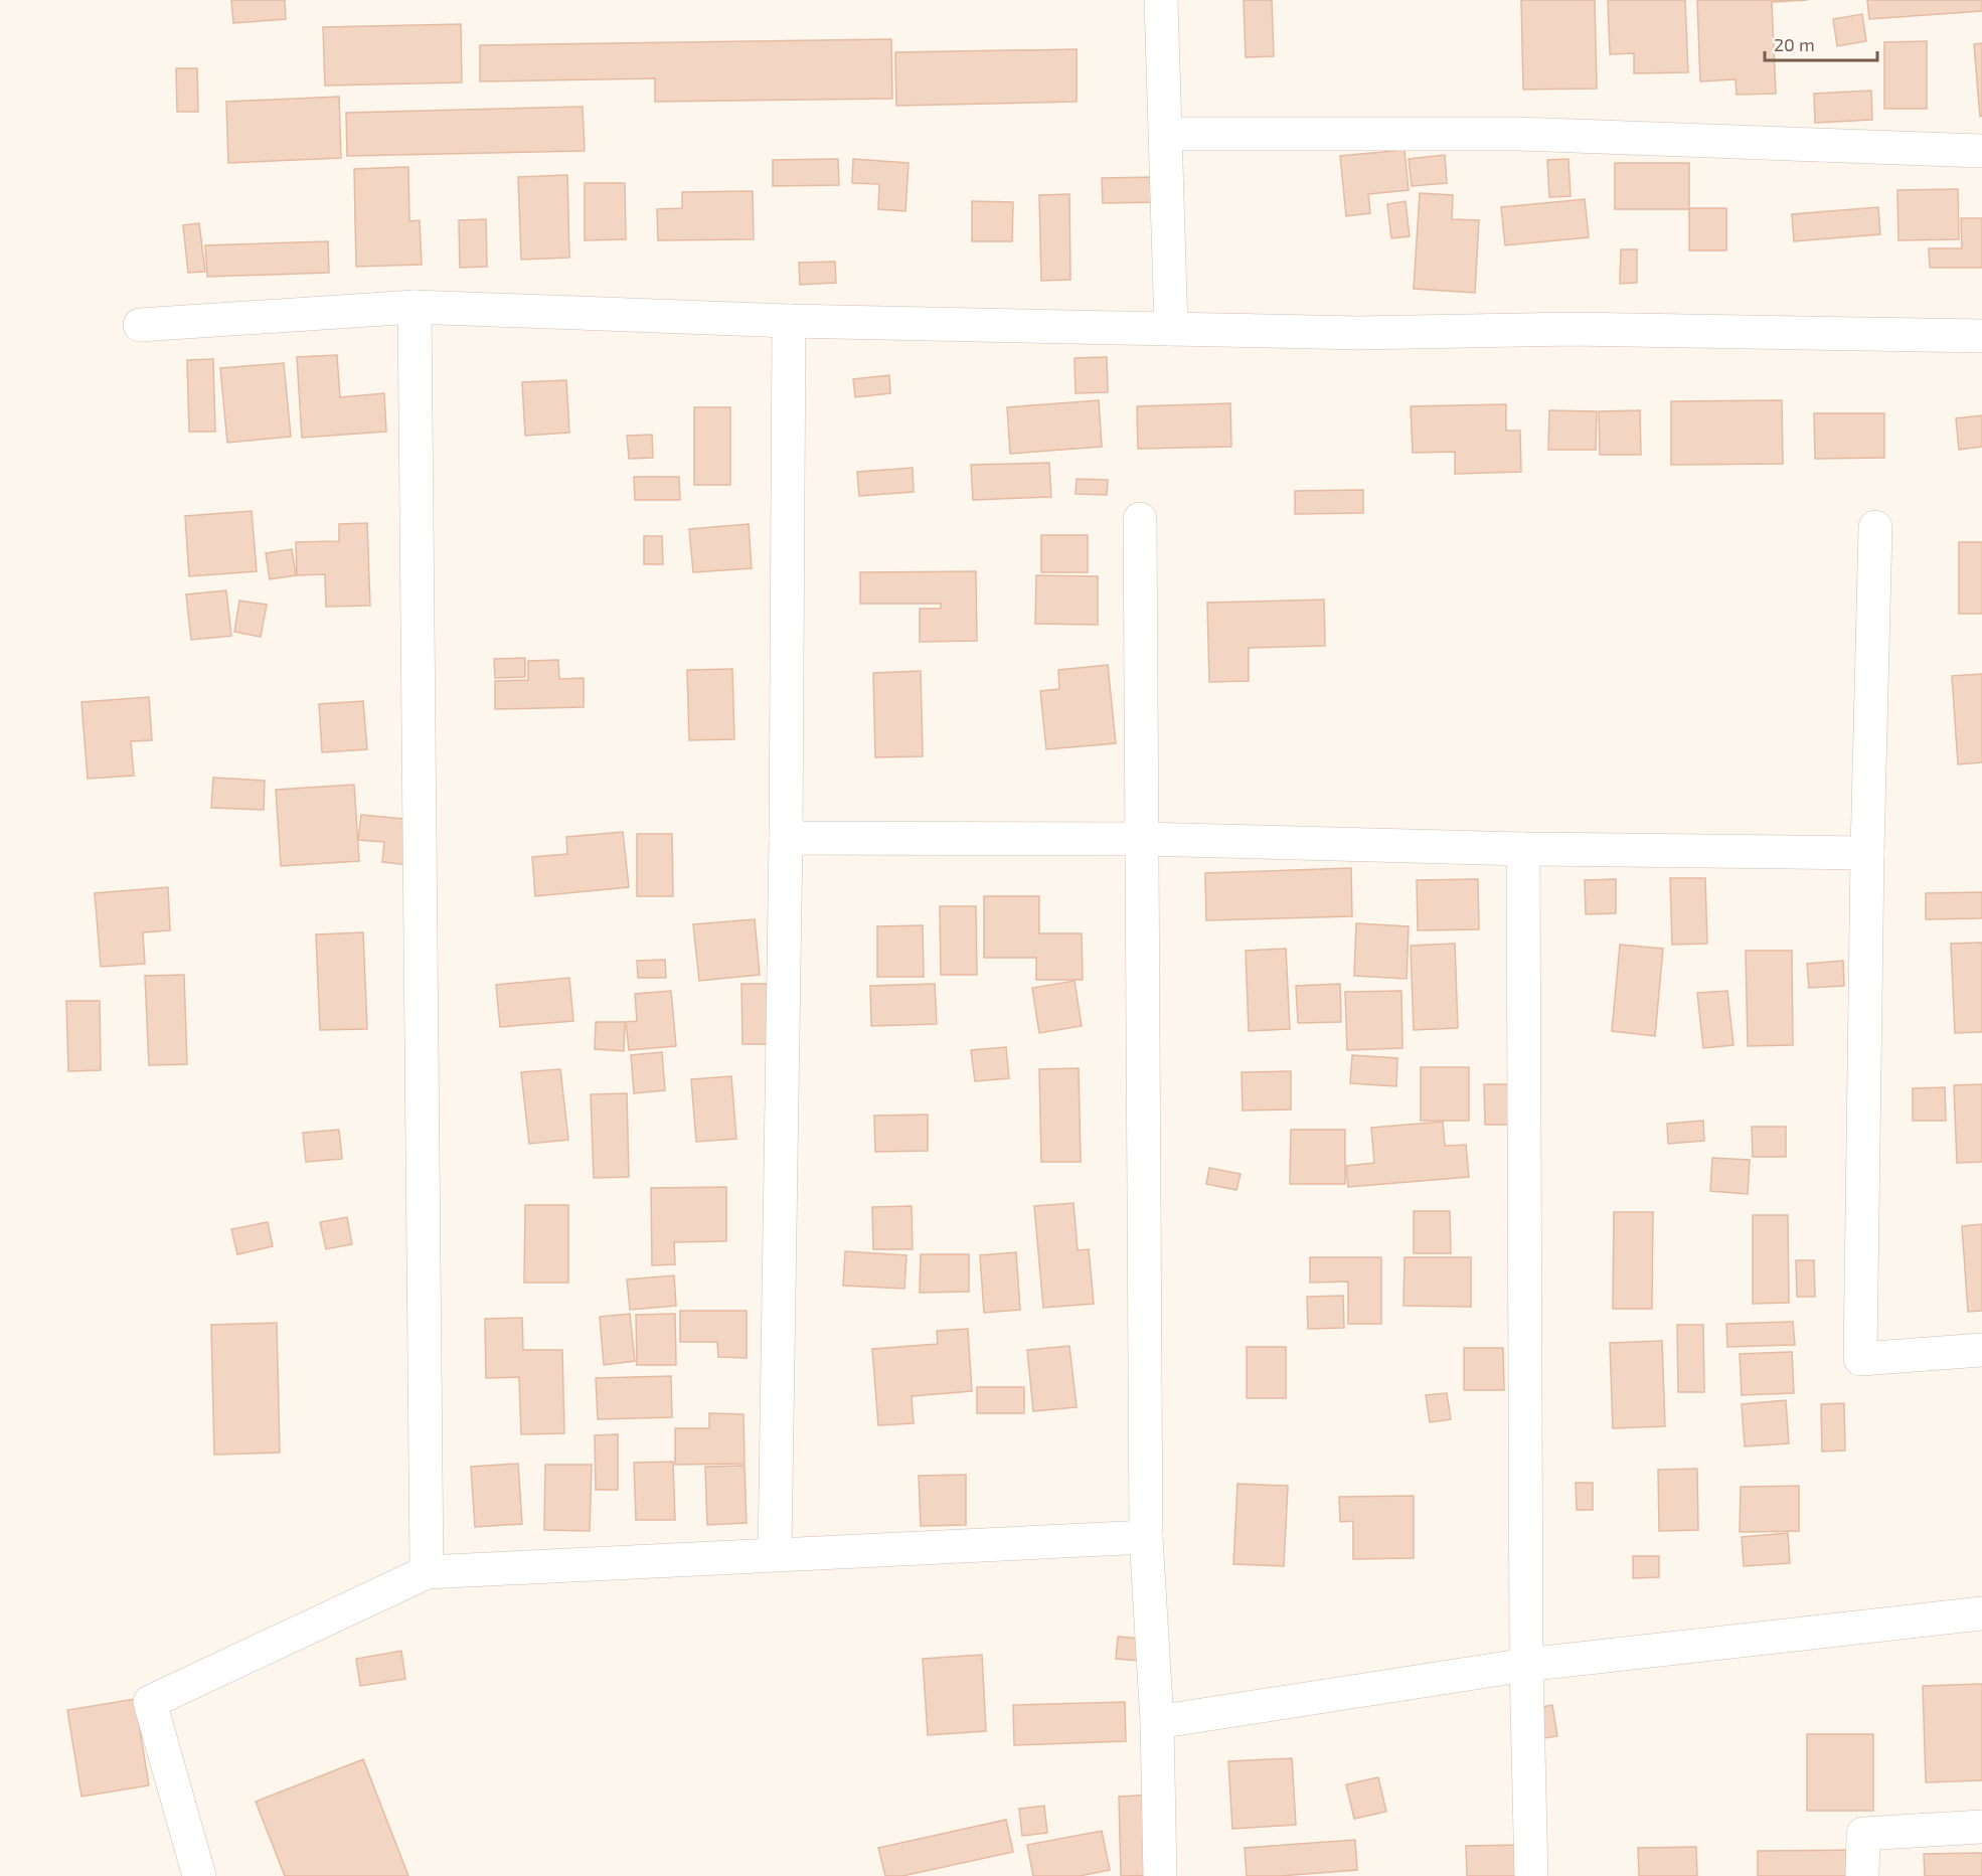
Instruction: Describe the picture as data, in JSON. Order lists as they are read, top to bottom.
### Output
{
  "scale_bar": "20 m"
}
